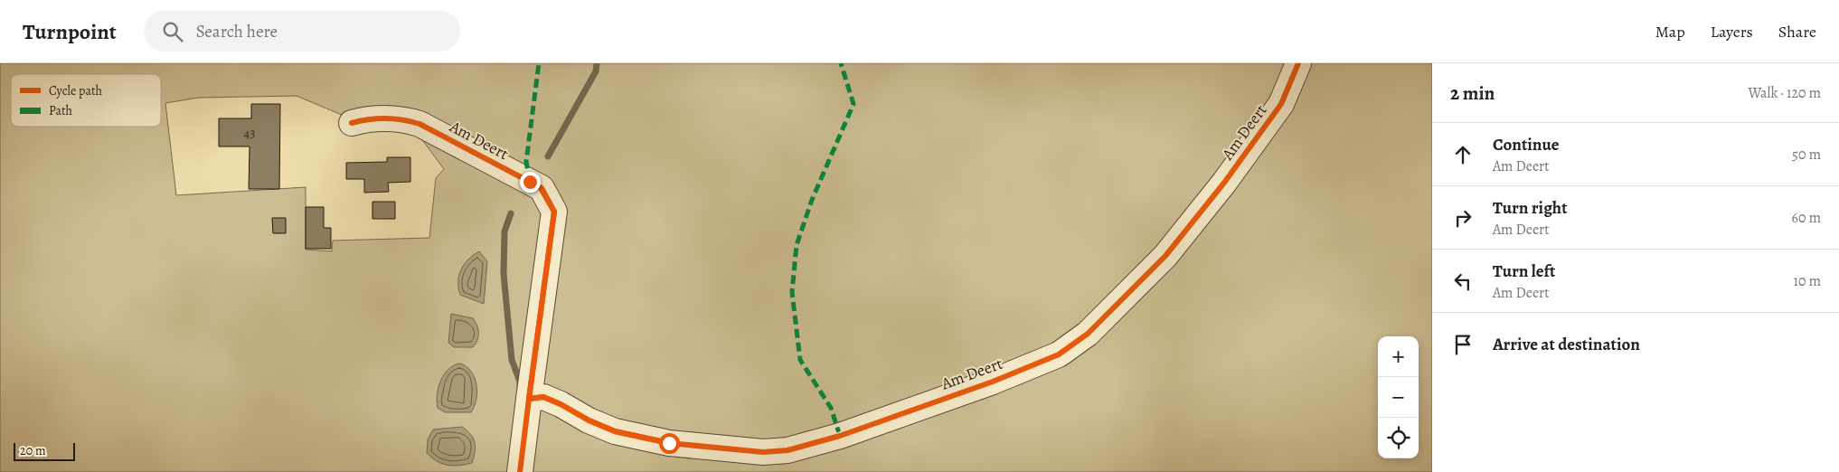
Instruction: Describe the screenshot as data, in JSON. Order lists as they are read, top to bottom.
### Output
{
  "streets": {
    "street": ["Am Deert"]
  },
  "house_numbers": ["43"],
  "legend": ["Cycle path", "Path"],
  "scale_bar": "20 m",
  "page": {
    "header": "Turnpoint",
    "search": "Search here",
    "nav": ["Map", "Layers", "Share"],
    "heading": ["2 min", "Walk · 120 m"],
    "list": [
      ["Continue", "Am Deert", "50 m"],
      ["Turn right", "Am Deert", "60 m"],
      ["Turn left", "Am Deert", "10 m"],
      "Arrive at destination"
    ],
    "map_buttons": ["+", "−"],
    "scale": "20 m"
  }
}
